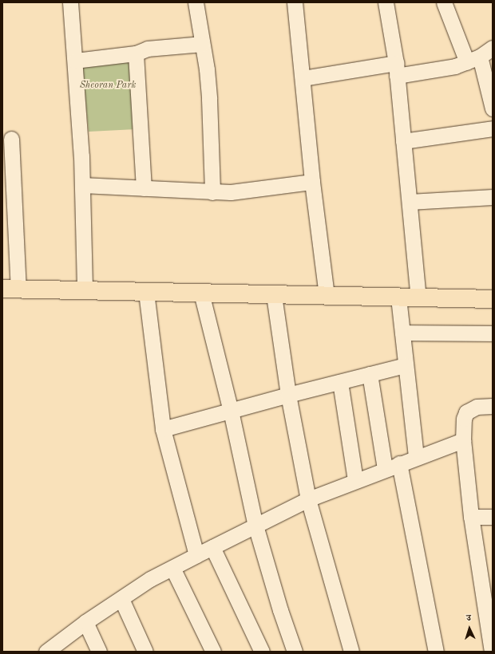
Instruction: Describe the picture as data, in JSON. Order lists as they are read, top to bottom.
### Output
{
  "parks": ["Sheoran Park"],
  "north": "top"
}
